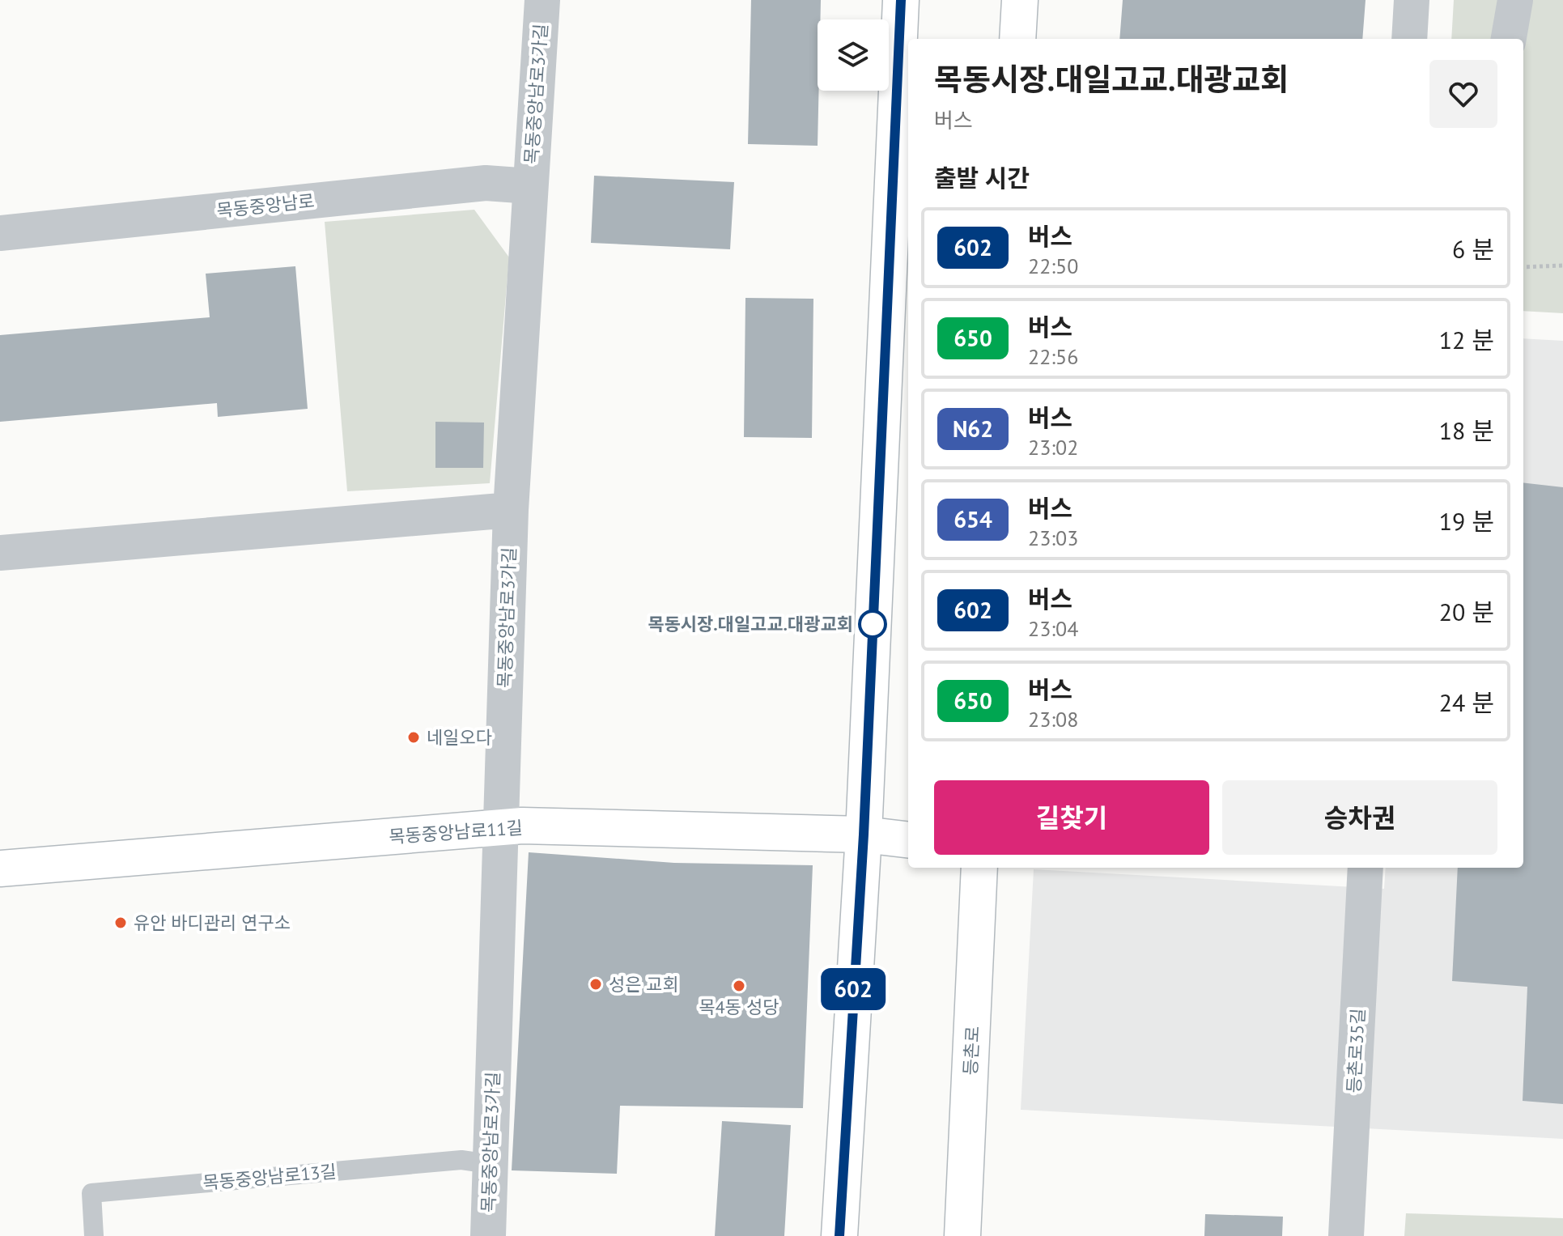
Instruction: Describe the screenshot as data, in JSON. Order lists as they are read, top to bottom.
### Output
{
  "streets": {
    "main road": ["목동중앙남로11길", "등촌로"],
    "street": ["목동중앙남로3가길", "목동중앙남로", "등촌로35길"],
    "lane": ["목동중앙남로13길"]
  },
  "crossings": [
    ["목동중앙남로3가길", "목동중앙남로"],
    ["목동중앙남로3가길", "목동중앙남로11길"],
    ["목동중앙남로3가길", "목동중앙남로13길"]
  ],
  "places": [
    "목동시장.대일고교.대광교회",
    "네일오다",
    "유안 바디관리 연구소",
    "성은 교회",
    "목4동 성당"
  ],
  "lines": ["bus line 602"],
  "page": {
    "on_map": "602",
    "heading": [
      ["목동시장.대일고교.대광교회", "버스"],
      "출발 시간"
    ],
    "list": [
      {
        "mark": "602",
        "name": "버스",
        "note": "22:50",
        "value": "6 분"
      },
      {
        "mark": "650",
        "name": "버스",
        "note": "22:56",
        "value": "12 분"
      },
      {
        "mark": "N62",
        "name": "버스",
        "note": "23:02",
        "value": "18 분"
      },
      {
        "mark": "654",
        "name": "버스",
        "note": "23:03",
        "value": "19 분"
      },
      {
        "mark": "602",
        "name": "버스",
        "note": "23:04",
        "value": "20 분"
      },
      {
        "mark": "650",
        "name": "버스",
        "note": "23:08",
        "value": "24 분"
      }
    ],
    "buttons": ["길찾기", "승차권"]
  }
}
